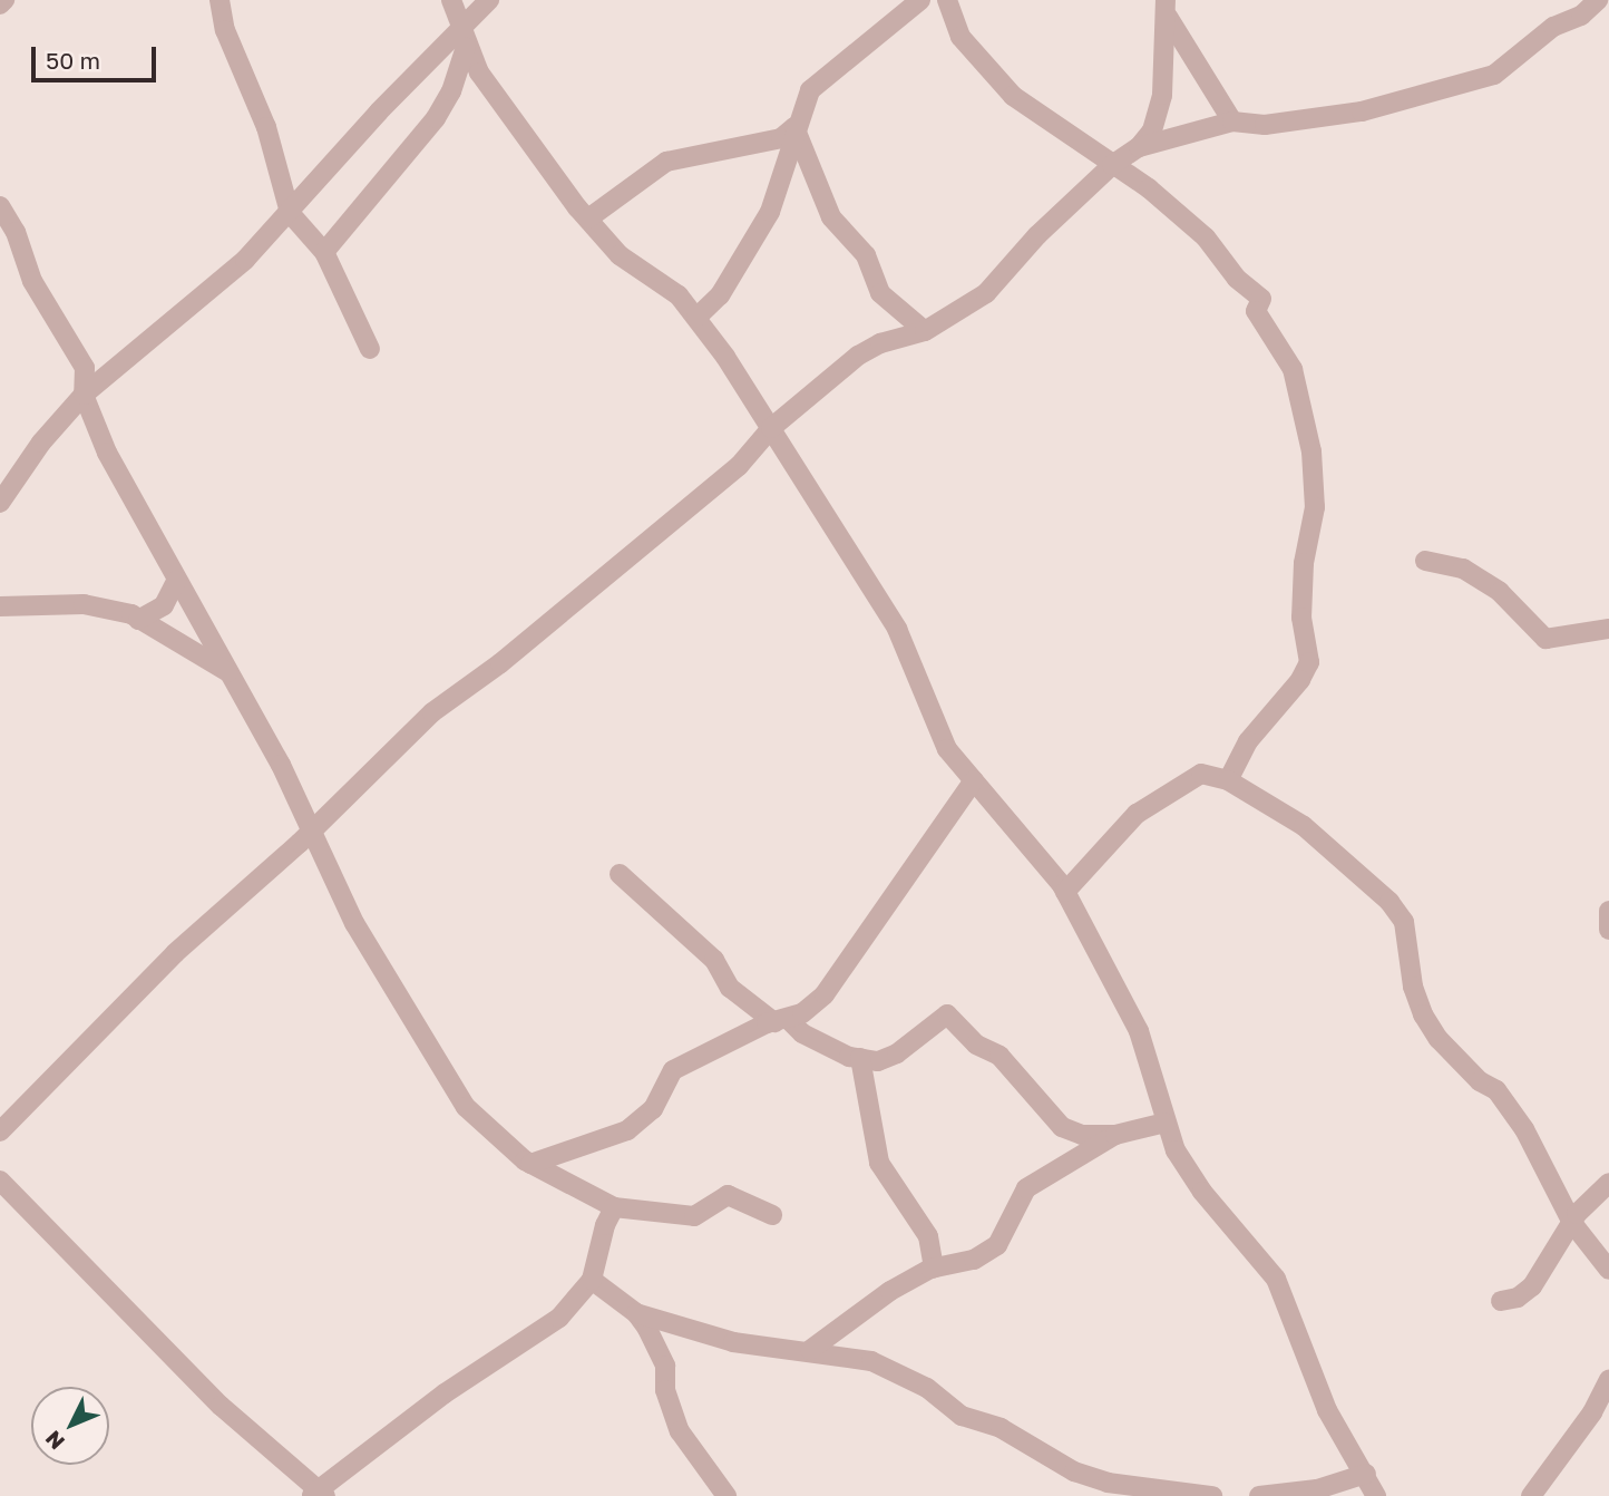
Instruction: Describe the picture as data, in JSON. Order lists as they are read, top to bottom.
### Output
{
  "scale_bar": "50 m",
  "north": "bottom left"
}
